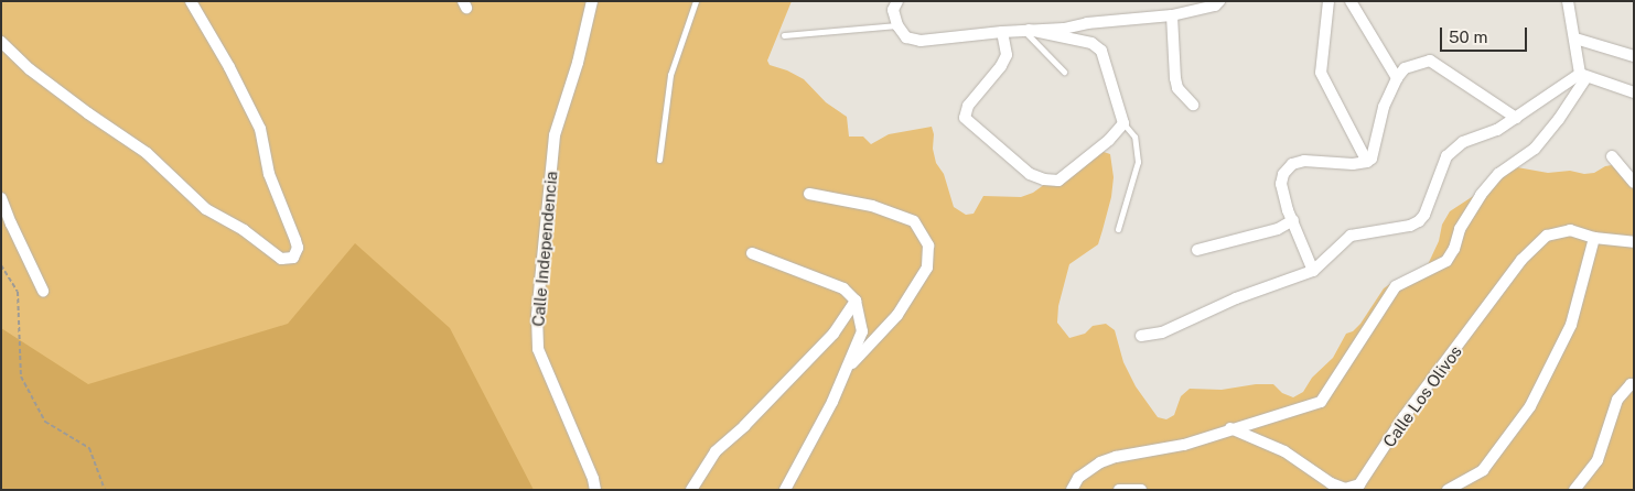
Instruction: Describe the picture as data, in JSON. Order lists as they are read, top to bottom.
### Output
{
  "streets": {
    "street": ["Calle Independencia", "Calle Los Olivos"]
  },
  "scale_bar": "50 m"
}
